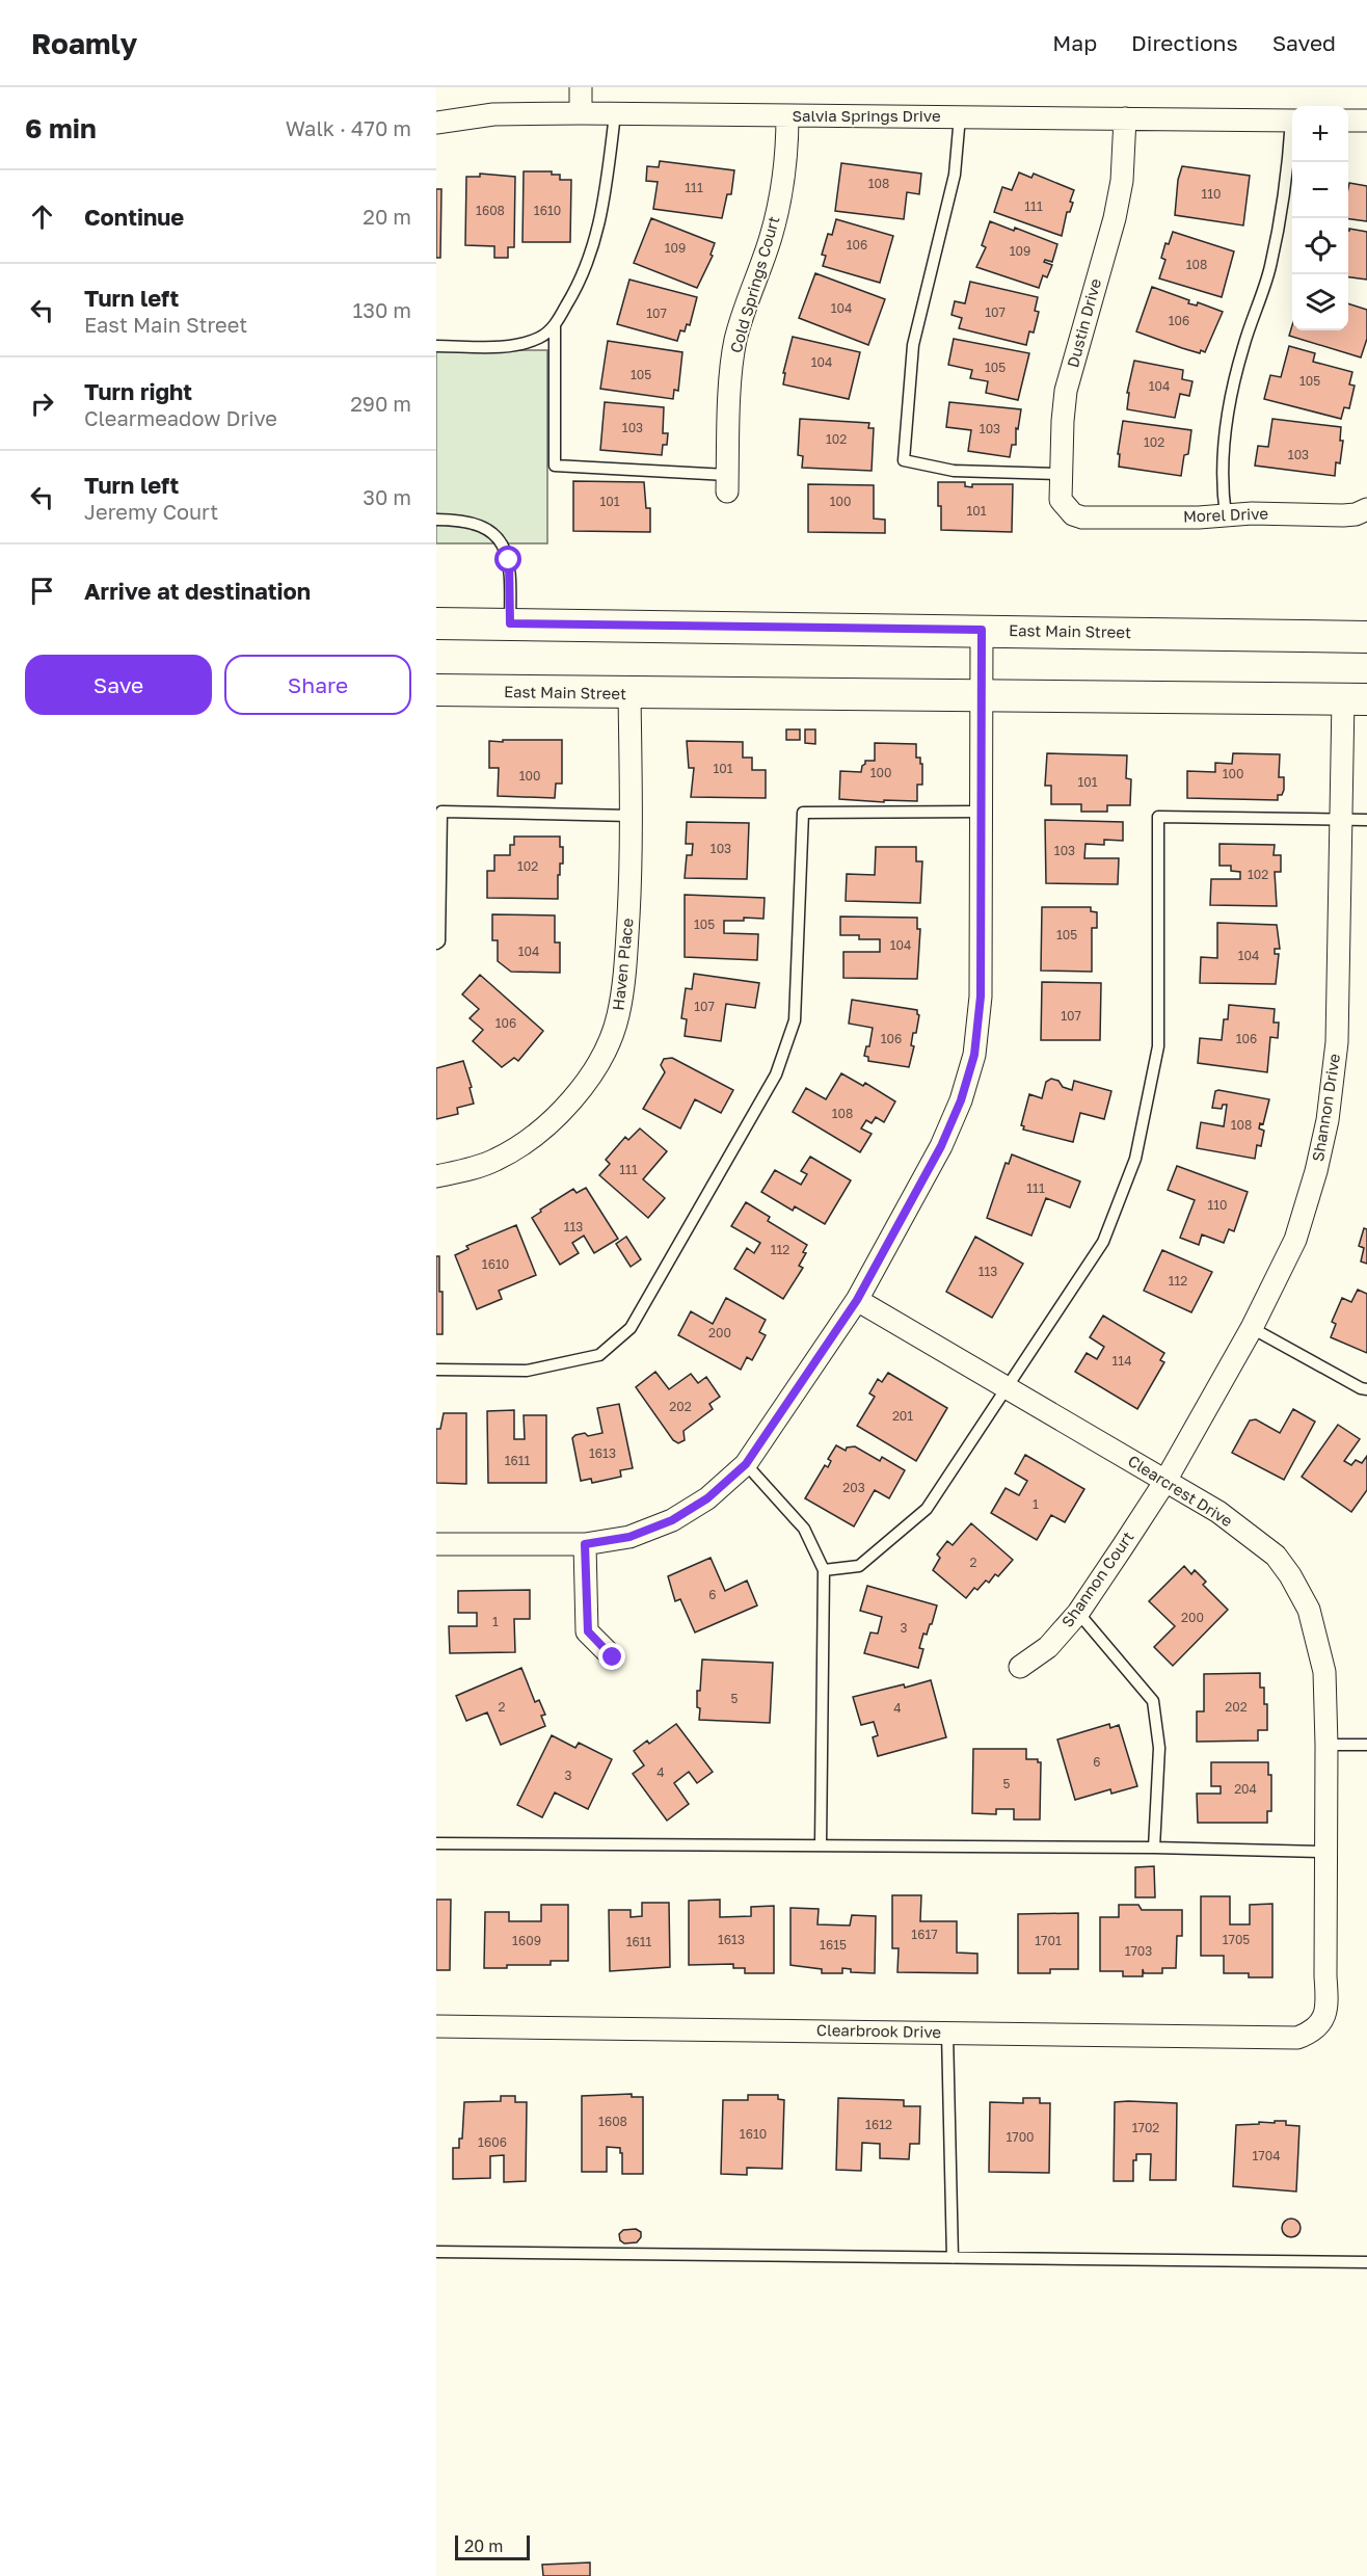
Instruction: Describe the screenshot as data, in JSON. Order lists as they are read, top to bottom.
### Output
{
  "streets": {
    "main road": ["East Main Street"],
    "street": [
      "Salvia Springs Drive",
      "Cold Springs Court",
      "Dustin Drive",
      "Morel Drive",
      "Haven Place",
      "Shannon Drive",
      "Clearcrest Drive",
      "Shannon Court",
      "Clearbrook Drive"
    ]
  },
  "crossings": [
    ["Salvia Springs Drive", "Cold Springs Court"],
    ["Salvia Springs Drive", "Dustin Drive"],
    ["Dustin Drive", "Morel Drive"],
    ["East Main Street", "Haven Place"],
    ["East Main Street", "Shannon Drive"],
    ["Shannon Drive", "Clearcrest Drive"],
    ["Shannon Drive", "Shannon Court"],
    ["Clearcrest Drive", "Shannon Court"],
    ["Clearcrest Drive", "Clearbrook Drive"]
  ],
  "house_numbers": [
    "108",
    "111",
    "110",
    "111",
    "1608",
    "1610",
    "106",
    "109",
    "109",
    "108",
    "104",
    "107",
    "107",
    "106",
    "104",
    "105",
    "105",
    "105",
    "104",
    "103",
    "103",
    "102",
    "102",
    "103",
    "101",
    "100",
    "101",
    "101",
    "100",
    "100",
    "100",
    "101",
    "103",
    "103",
    "102",
    "102",
    "105",
    "105",
    "104",
    "104",
    "104",
    "107",
    "107",
    "106",
    "106",
    "106",
    "108",
    "108",
    "111",
    "111",
    "110",
    "113",
    "112",
    "1610",
    "113",
    "112",
    "200",
    "114",
    "202",
    "201",
    "1613",
    "1611",
    "203",
    "1",
    "2",
    "6",
    "200",
    "1",
    "3",
    "5",
    "2",
    "202",
    "4",
    "6",
    "4",
    "3",
    "5",
    "204",
    "1617",
    "1613",
    "1705",
    "1609",
    "1701",
    "1611",
    "1615",
    "1703",
    "1608",
    "1612",
    "1702",
    "1610",
    "1700",
    "1606",
    "1704"
  ],
  "scale_bar": "20 m",
  "page": {
    "header": "Roamly",
    "nav": ["Map", "Directions", "Saved"],
    "heading": ["6 min", "Walk · 470 m"],
    "map_buttons": ["+", "−"],
    "list": [
      ["Continue", "20 m"],
      ["Turn left", "East Main Street", "130 m"],
      ["Turn right", "Clearmeadow Drive", "290 m"],
      ["Turn left", "Jeremy Court", "30 m"],
      "Arrive at destination"
    ],
    "buttons": ["Save", "Share"],
    "scale": "20 m"
  }
}
